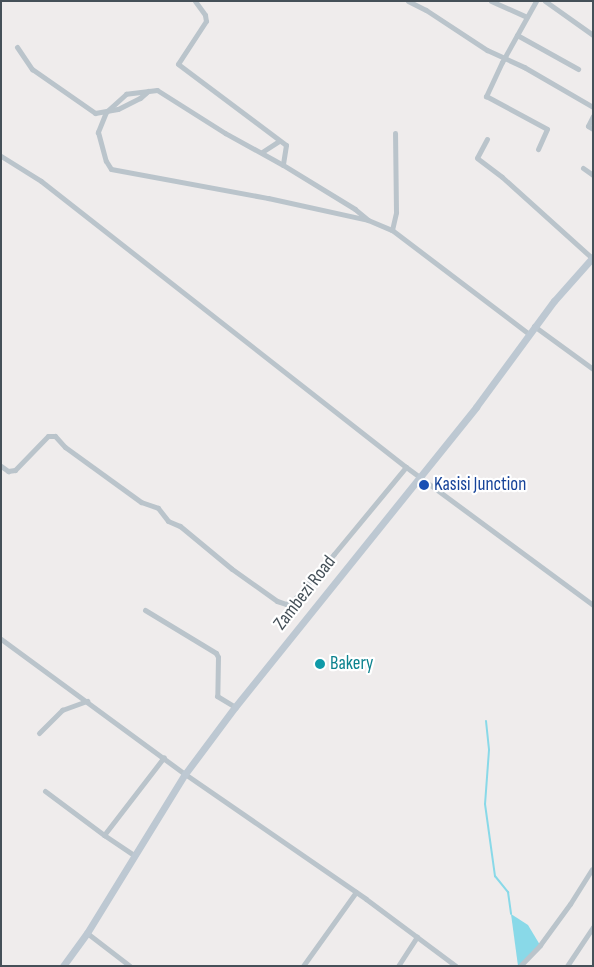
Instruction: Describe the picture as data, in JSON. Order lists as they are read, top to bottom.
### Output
{
  "streets": {
    "main road": ["Zambezi Road"]
  },
  "places": ["Kasisi Junction", "Bakery"]
}
